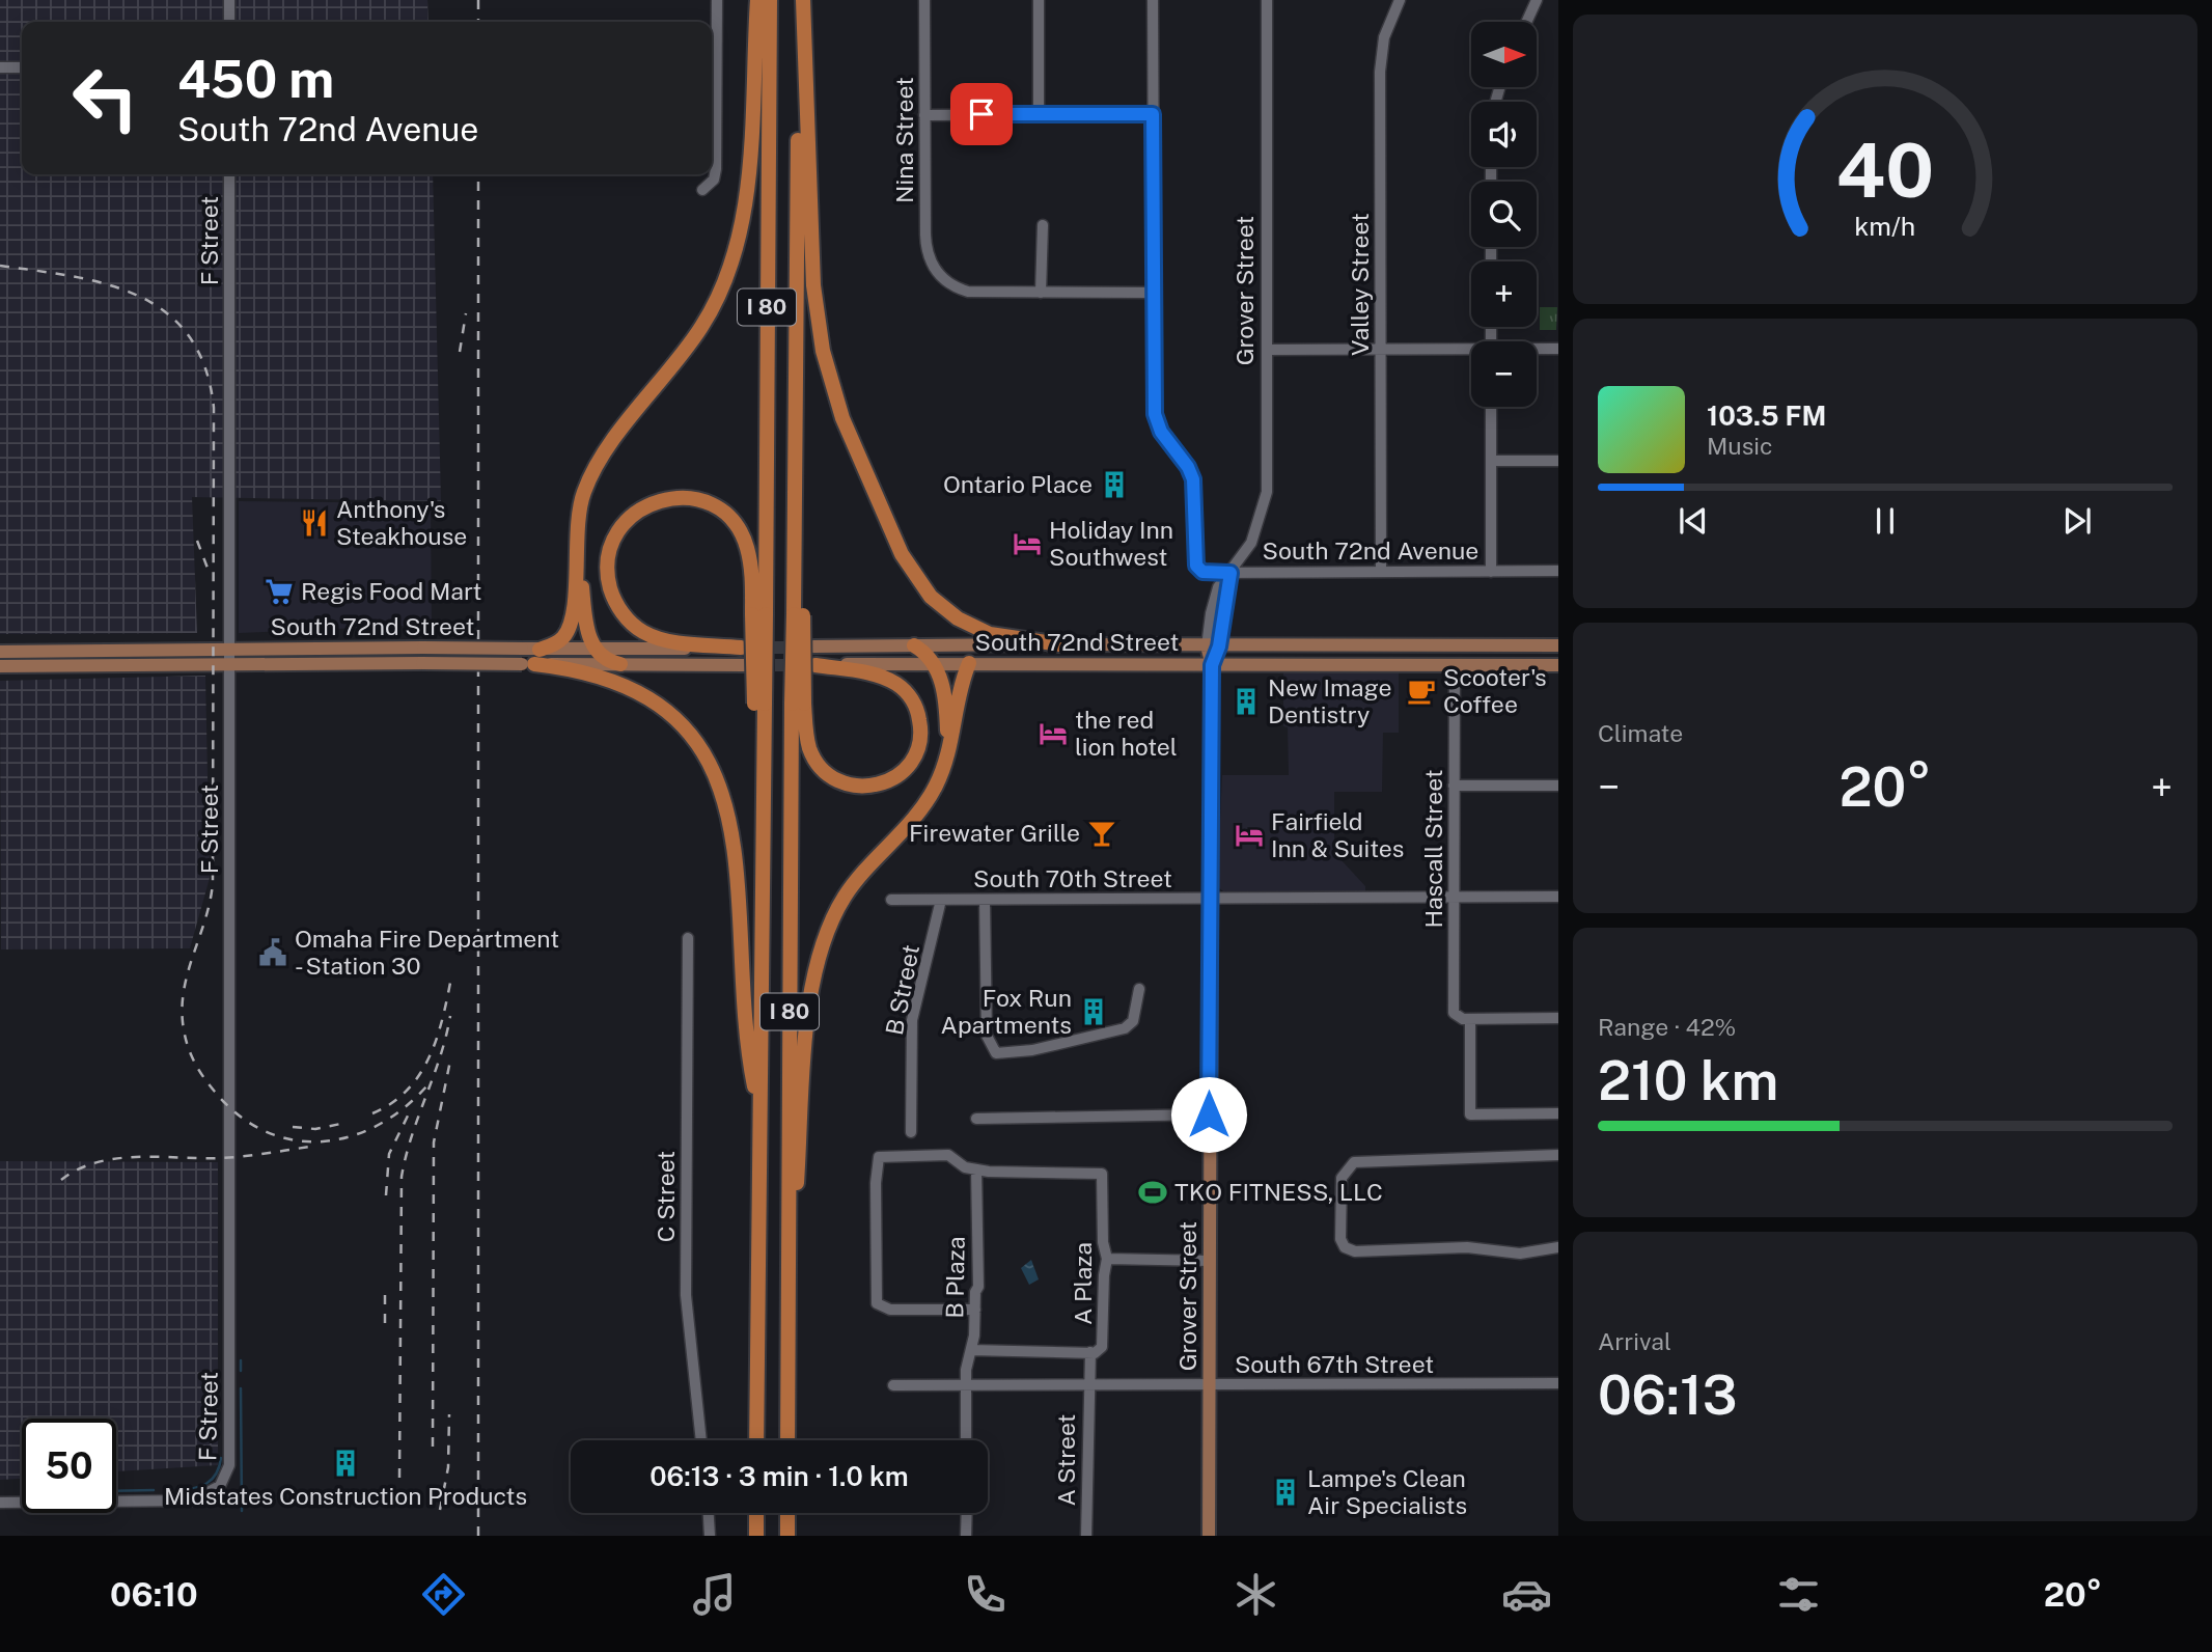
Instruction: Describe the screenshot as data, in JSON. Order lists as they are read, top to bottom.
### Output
{
  "streets": {
    "highway": ["I 80"],
    "main road": ["Grover Street", "South 72nd Street"],
    "street": [
      "Nina Street",
      "F Street",
      "Valley Street",
      "South 72nd Avenue",
      "Hascall Street",
      "South 70th Street",
      "B Street",
      "C Street",
      "B Plaza",
      "A Plaza",
      "South 67th Street",
      "A Street"
    ]
  },
  "crossings": [
    ["F Street", "South 72nd Street"],
    ["Valley Street", "South 72nd Avenue"],
    ["Grover Street", "South 72nd Avenue"],
    ["Grover Street", "South 72nd Street"],
    ["Grover Street", "South 70th Street"],
    ["Grover Street", "South 67th Street"],
    ["South 72nd Street", "Hascall Street"],
    ["Hascall Street", "South 70th Street"],
    ["South 70th Street", "B Street"],
    ["B Plaza", "A Plaza"],
    ["B Plaza", "South 67th Street"],
    ["A Plaza", "South 67th Street"],
    ["A Plaza", "A Street"],
    ["South 67th Street", "A Street"]
  ],
  "places": {
    "building": [
      "Ontario Place",
      "New Image Dentistry",
      "Fox Run Apartments",
      "Midstates Construction Products",
      "Lampe's Clean Air Specialists"
    ],
    "restaurant": ["Anthony's Steakhouse"],
    "hotel": ["Holiday Inn Southwest", "the red lion hotel", "Fairfield Inn & Suites"],
    "supermarket": ["Regis Food Mart"],
    "cafe": ["Scooter's Coffee"],
    "bar": ["Firewater Grille"],
    "public building": ["Omaha Fire Department - Station 30"],
    "sports": ["TKO FITNESS, LLC"]
  },
  "north": "right",
  "page": {
    "map_buttons": ["+", "−"],
    "turn": ["450 m", "South 72nd Avenue"],
    "song": ["103.5 FM", "Music"],
    "tile": [
      "Climate",
      ["Range · 42%", "210 km"],
      ["Arrival", "06:13"]
    ],
    "heat": ["−", "20°", "+"],
    "limit": "50",
    "trip": "06:13 · 3 min · 1.0 km",
    "tabs": ["06:10", "20°"],
    "gauge": ["40", "km/h"]
  }
}
